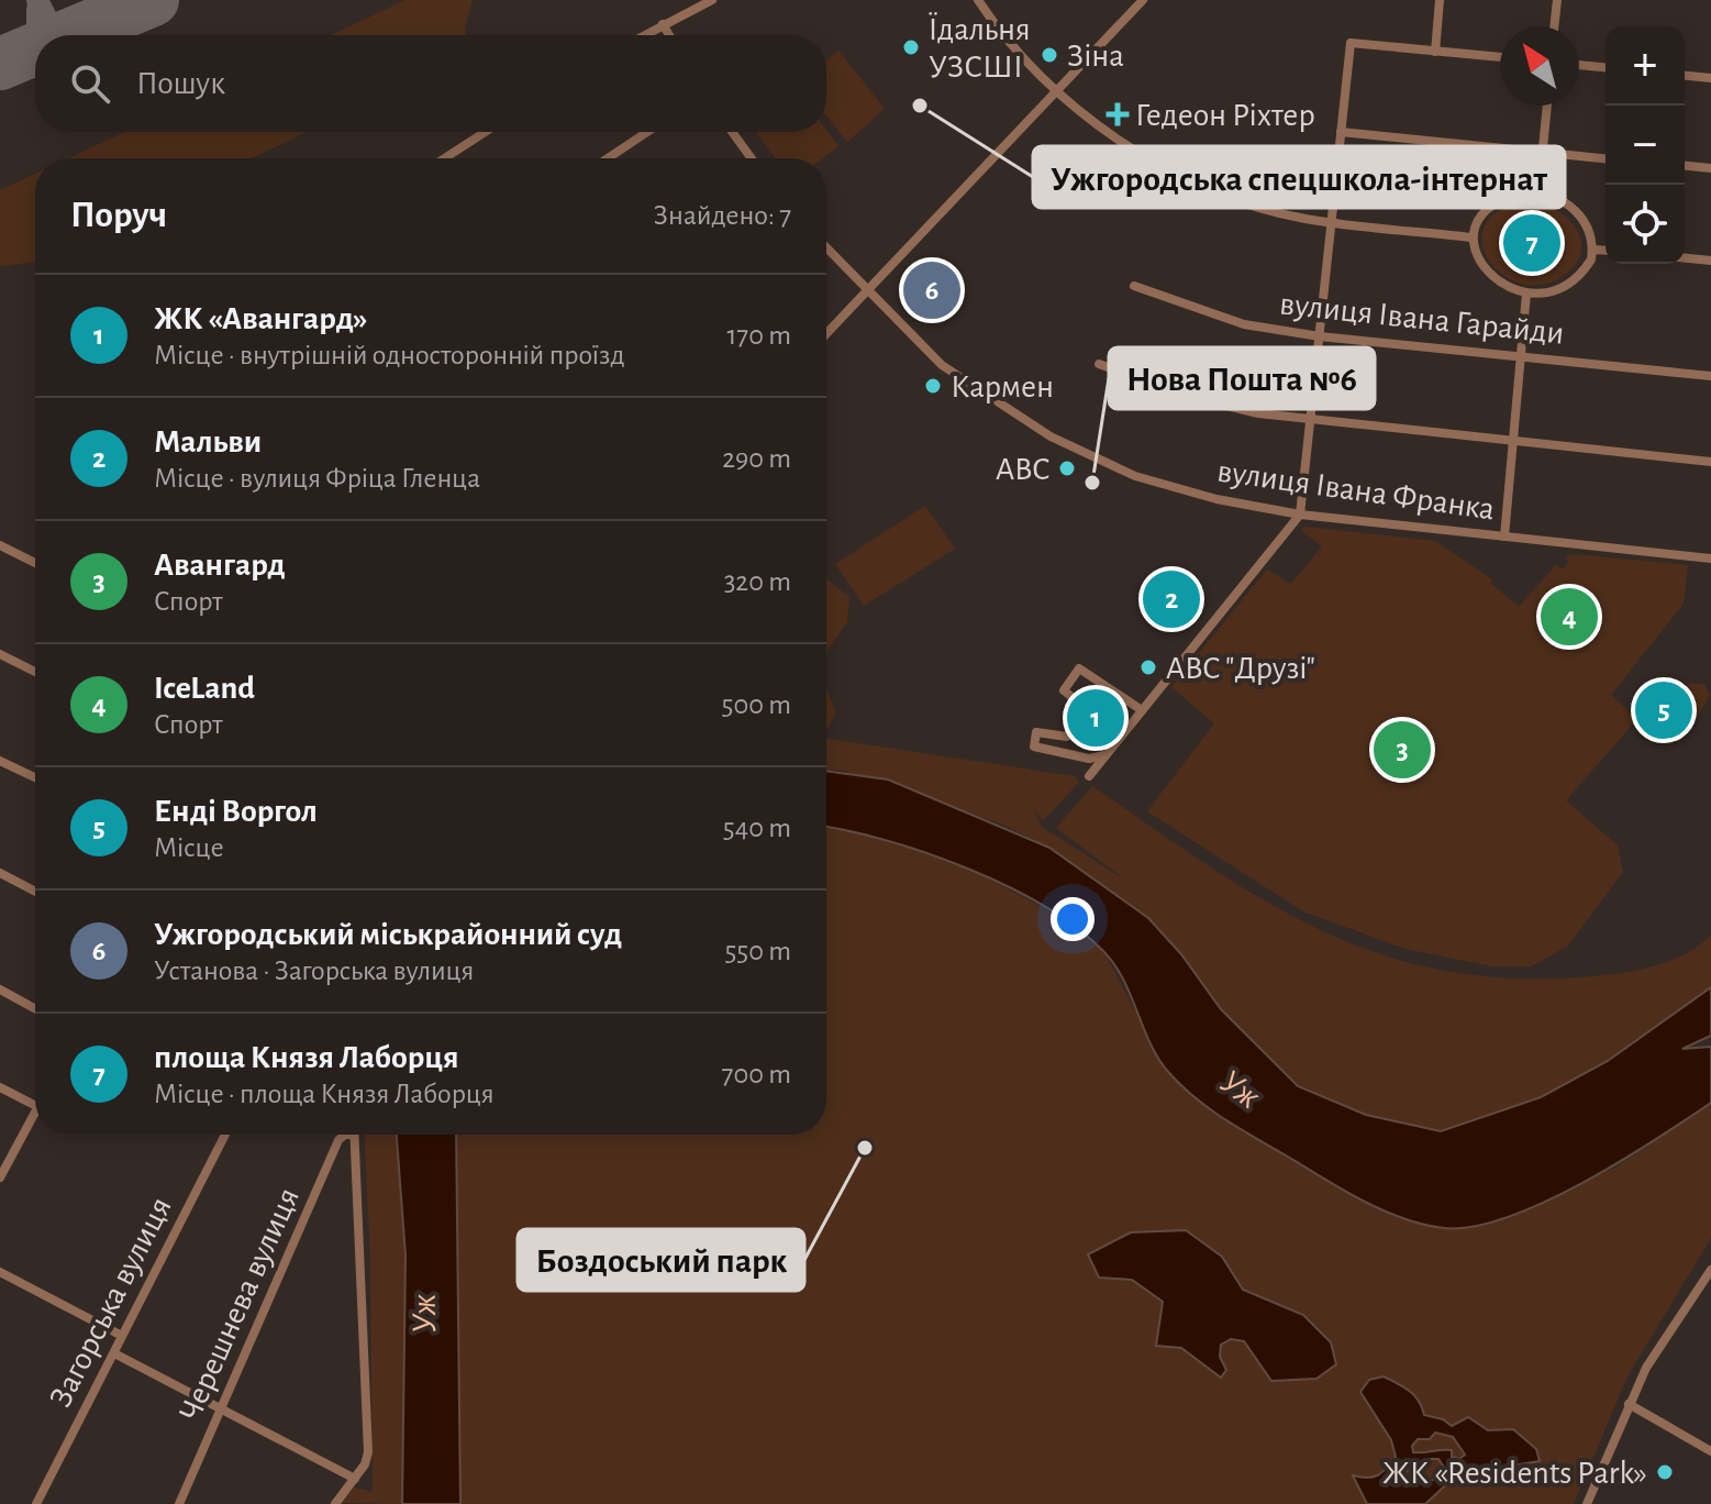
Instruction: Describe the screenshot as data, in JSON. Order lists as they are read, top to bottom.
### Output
{
  "streets": {
    "street": [
      "вулиця Івана Гарайди",
      "вулиця Івана Франка",
      "Загорська вулиця",
      "Черешнева вулиця"
    ]
  },
  "water": ["Уж"],
  "places": {
    "other": [
      "Їдальня УЗСШІ",
      "Зіна",
      "Ужгородська спецшкола-інтернат",
      "Кармен",
      "ABC",
      "Нова Пошта №6",
      "ABC \"Друзі\"",
      "Боздоський парк",
      "ЖК «Residents Park»"
    ],
    "health": ["Гедеон Ріхтер"]
  },
  "north": "top left",
  "page": {
    "map_buttons": ["+", "−"],
    "search": "Пошук",
    "heading": ["Поруч", "Знайдено: 7"],
    "pins": [
      "7",
      "6",
      "2",
      "4",
      "5",
      "1",
      "3"
    ],
    "list": [
      {
        "mark": "1",
        "name": "ЖК «Авангард»",
        "note": "Місце · внутрішній односторонній проїзд",
        "value": "170 m"
      },
      {
        "mark": "2",
        "name": "Мальви",
        "note": "Місце · вулиця Фріца Гленца",
        "value": "290 m"
      },
      {
        "mark": "3",
        "name": "Авангард",
        "note": "Спорт",
        "value": "320 m"
      },
      {
        "mark": "4",
        "name": "IceLand",
        "note": "Спорт",
        "value": "500 m"
      },
      {
        "mark": "5",
        "name": "Енді Воргол",
        "note": "Місце",
        "value": "540 m"
      },
      {
        "mark": "6",
        "name": "Ужгородський міськрайонний суд",
        "note": "Установа · Загорська вулиця",
        "value": "550 m"
      },
      {
        "mark": "7",
        "name": "площа Князя Лаборця",
        "note": "Місце · площа Князя Лаборця",
        "value": "700 m"
      }
    ]
  }
}
